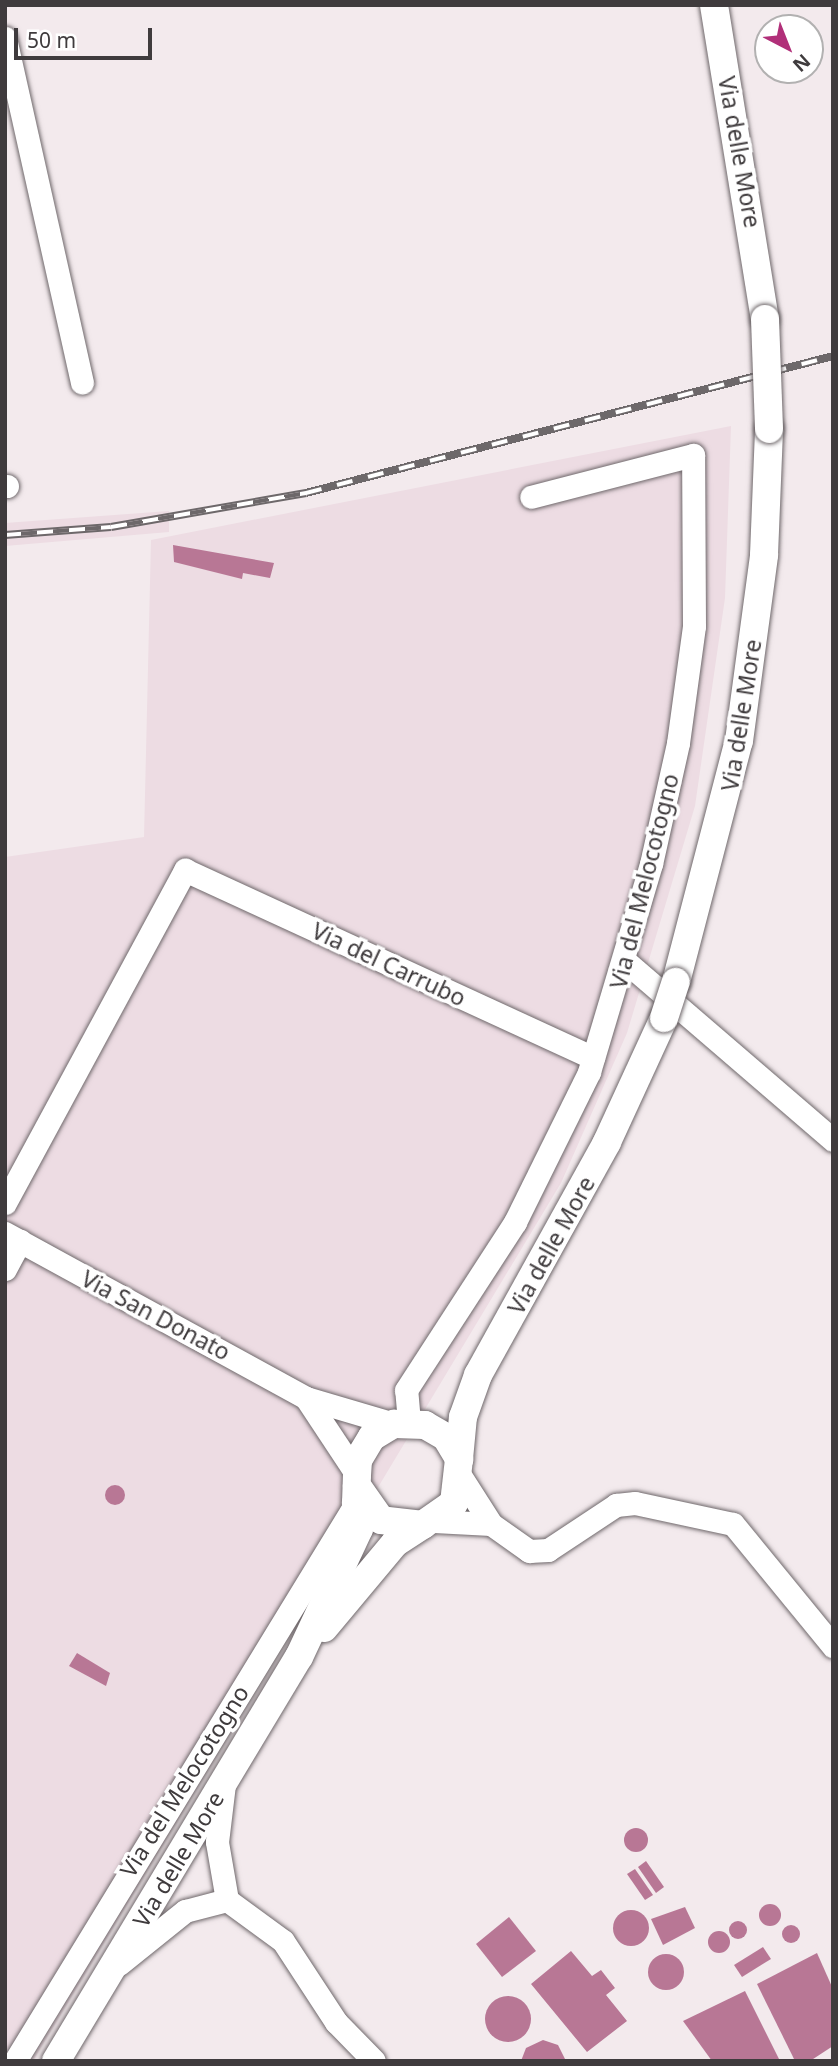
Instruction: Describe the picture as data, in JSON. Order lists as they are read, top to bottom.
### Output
{
  "streets": {
    "main road": ["Via delle More"],
    "street": ["Via del Melocotogno", "Via del Carrubo", "Via San Donato"]
  },
  "crossings": [
    ["Via del Melocotogno", "Via del Carrubo"],
    ["Via del Melocotogno", "Via San Donato"]
  ],
  "scale_bar": "50 m",
  "north": "bottom right"
}
